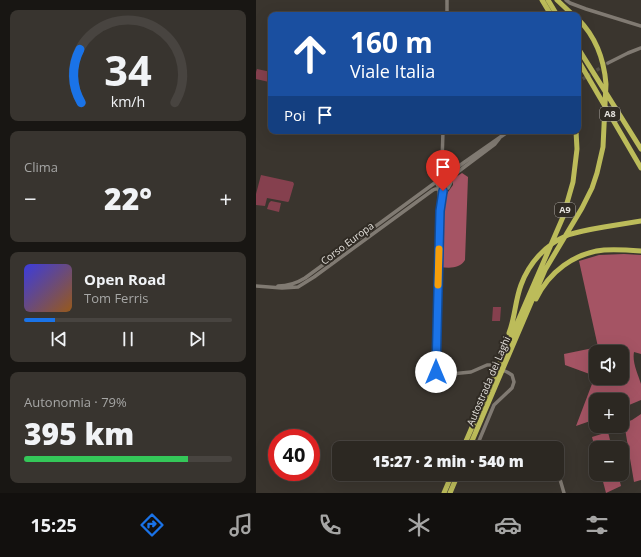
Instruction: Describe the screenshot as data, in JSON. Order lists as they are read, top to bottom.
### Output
{
  "streets": {
    "highway": ["A8", "A9", "Autostrada dei Laghi"],
    "main road": ["Corso Europa"]
  },
  "crossings": [
    ["A9", "Autostrada dei Laghi"]
  ],
  "page": {
    "turn": ["160 m", "Viale Italia"],
    "then": "Poi",
    "tile": [
      "Clima",
      ["Autonomia · 79%", "395 km"]
    ],
    "heat": ["−", "22°", "+"],
    "song": ["Open Road", "Tom Ferris"],
    "map_buttons": ["+", "−"],
    "limit": "40",
    "trip": "15:27 · 2 min · 540 m",
    "tabs": "15:25",
    "gauge": ["34", "km/h"]
  }
}
